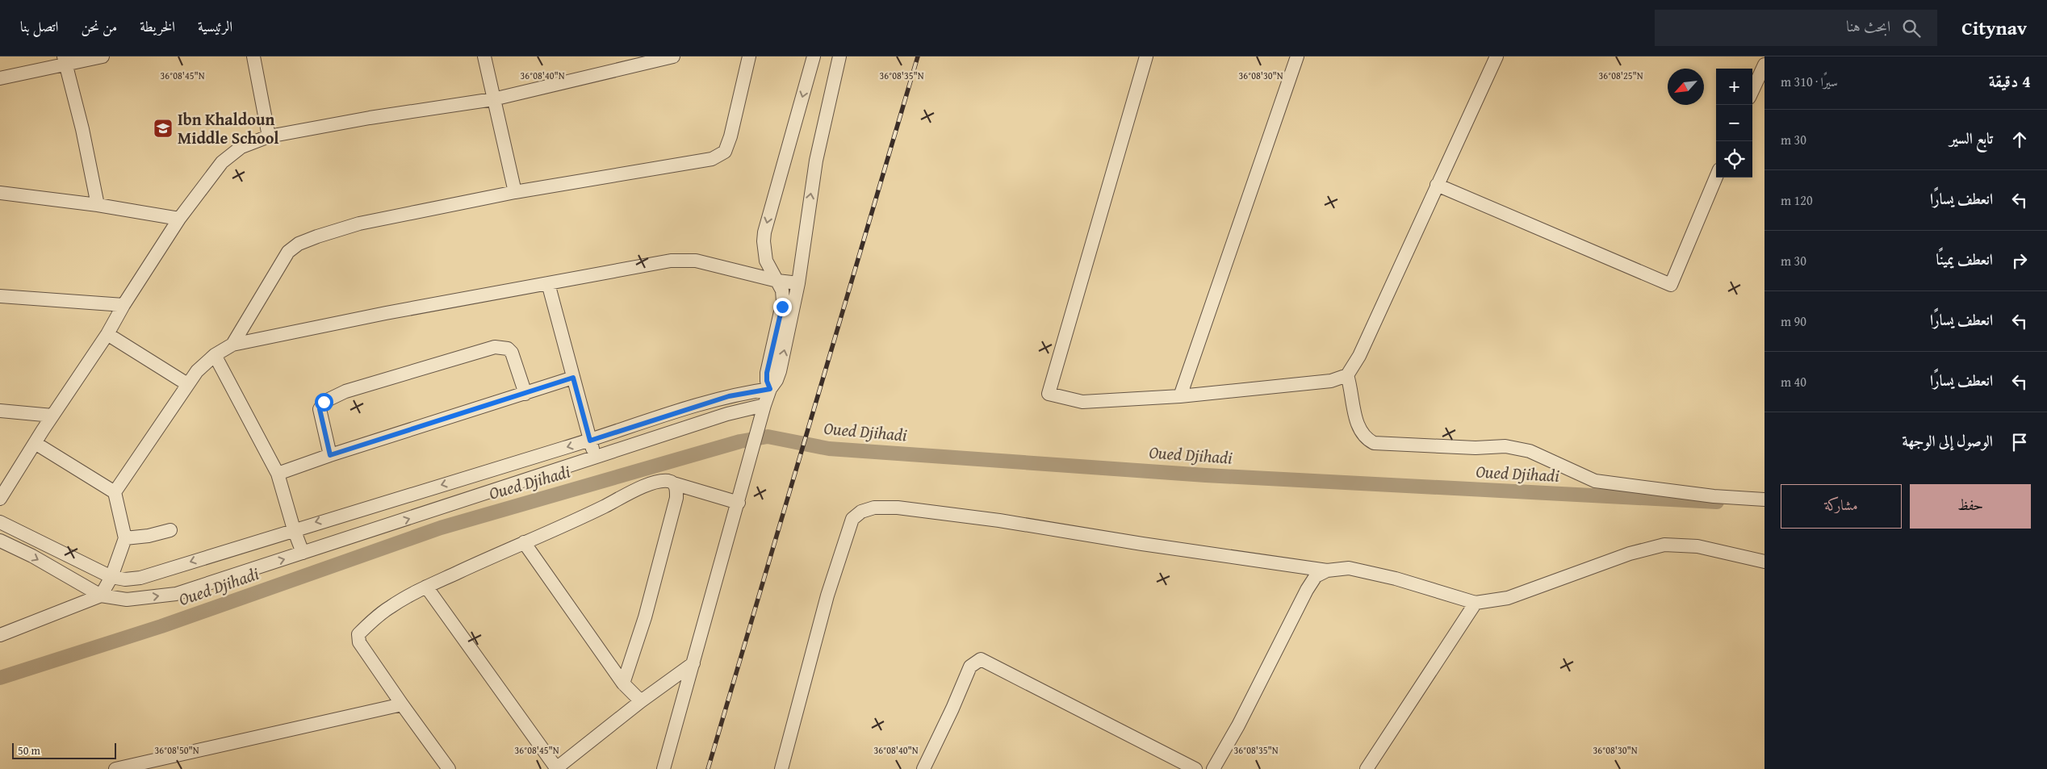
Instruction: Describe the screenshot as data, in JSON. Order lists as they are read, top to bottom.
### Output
{
  "water": ["Oued Djihadi"],
  "places": {
    "school or university": ["Ibn Khaldoun Middle School"]
  },
  "scale_bar": "50 m",
  "north": "bottom left",
  "page": {
    "header": "Citynav",
    "search": "ابحث هنا",
    "nav": [
      "الرئيسية",
      "الخريطة",
      "من نحن",
      "اتصل بنا"
    ],
    "heading": ["4 دقيقة", "سيرًا · 310 m"],
    "map_buttons": ["+", "−"],
    "list": [
      ["تابع السير", "30 m"],
      ["انعطف يسارًا", "120 m"],
      ["انعطف يمينًا", "30 m"],
      ["انعطف يسارًا", "90 m"],
      ["انعطف يسارًا", "40 m"],
      "الوصول إلى الوجهة"
    ],
    "buttons": ["حفظ", "مشاركة"],
    "scale": "50 m"
  },
  "coordinates": [
    "36°08'45\"N",
    "36°08'40\"N",
    "36°08'35\"N",
    "36°08'30\"N",
    "36°08'25\"N",
    "36°08'50\"N"
  ]
}
